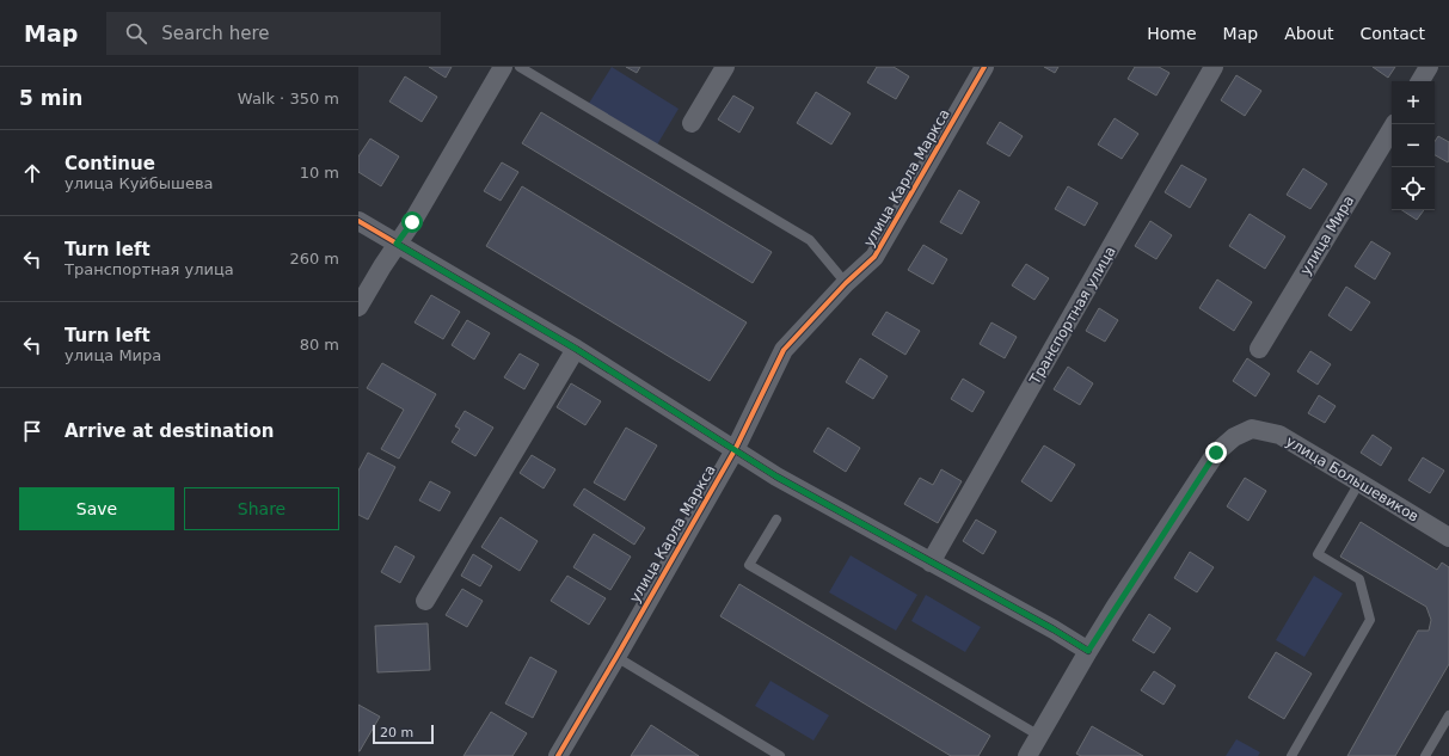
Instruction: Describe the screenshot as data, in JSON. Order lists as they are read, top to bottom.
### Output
{
  "streets": {
    "street": [
      "улица Карла Маркса",
      "улица Мира",
      "Транспортная улица",
      "улица Большевиков"
    ]
  },
  "scale_bar": "20 m",
  "page": {
    "header": "Map",
    "search": "Search here",
    "nav": [
      "Home",
      "Map",
      "About",
      "Contact"
    ],
    "heading": ["5 min", "Walk · 350 m"],
    "map_buttons": ["+", "−"],
    "list": [
      ["Continue", "улица Куйбышева", "10 m"],
      ["Turn left", "Транспортная улица", "260 m"],
      ["Turn left", "улица Мира", "80 m"],
      "Arrive at destination"
    ],
    "buttons": ["Save", "Share"],
    "scale": "20 m"
  }
}
